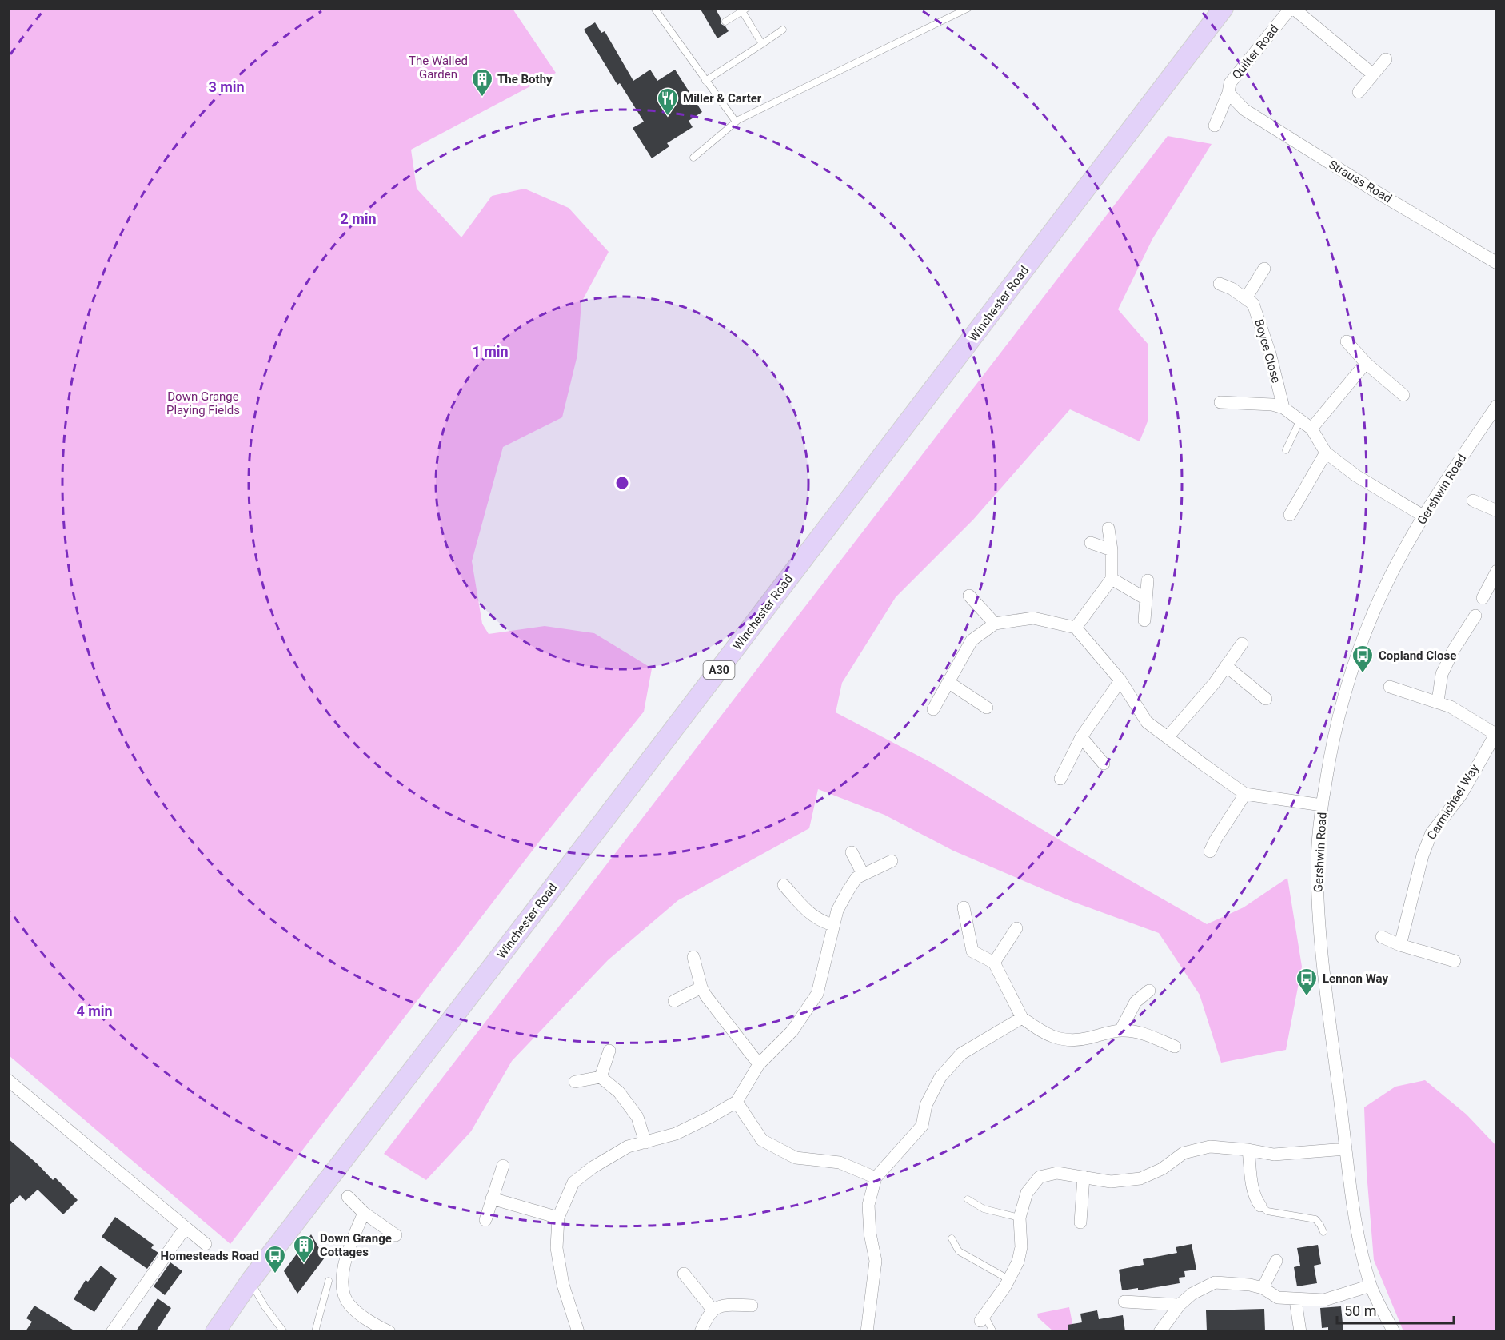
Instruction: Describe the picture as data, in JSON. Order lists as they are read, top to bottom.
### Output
{
  "streets": {
    "main road": ["Winchester Road", "A30"],
    "street": [
      "Quilter Road",
      "Strauss Road",
      "Boyce Close",
      "Gershwin Road",
      "Carmichael Way"
    ]
  },
  "crossings": [
    ["Quilter Road", "Strauss Road"]
  ],
  "parks": ["The Walled Garden", "Down Grange Playing Fields"],
  "places": {
    "building": ["The Bothy", "Down Grange Cottages"],
    "restaurant": ["Miller & Carter"],
    "bus stop": ["Copland Close", "Lennon Way", "Homesteads Road"]
  },
  "scale_bar": "50 m",
  "rings": [
    "3 min",
    "2 min",
    "1 min",
    "4 min"
  ]
}
